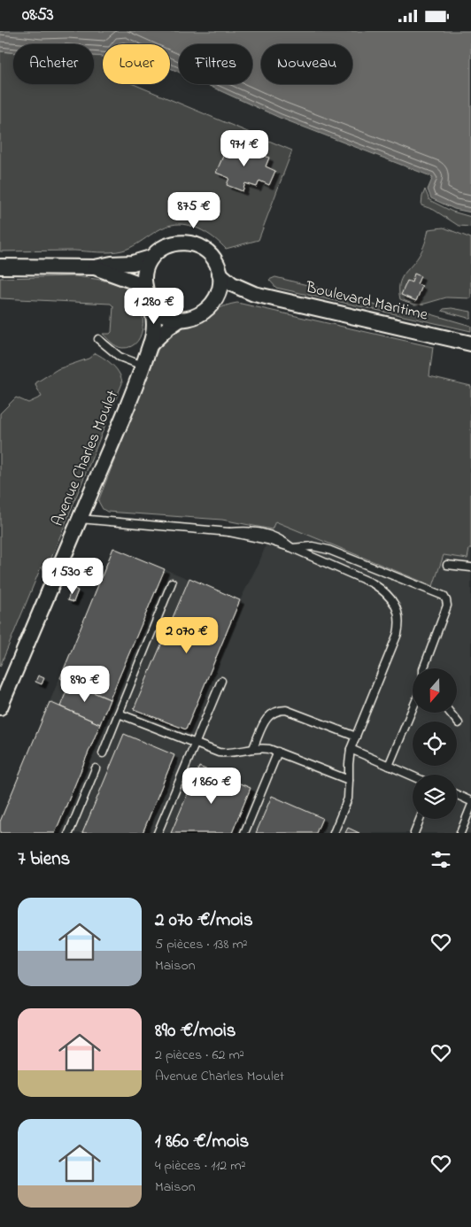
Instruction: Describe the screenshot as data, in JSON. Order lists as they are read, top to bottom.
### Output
{
  "streets": {
    "street": ["Boulevard Maritime", "Avenue Charles Moulet"]
  },
  "crossings": [
    ["Boulevard Maritime", "Avenue Charles Moulet"]
  ],
  "north": "bottom",
  "page": {
    "status": "08:53",
    "chip": [
      "Acheter",
      "Louer",
      "Filtres",
      "Nouveau"
    ],
    "price": [
      "971 €",
      "875 €",
      "1 280 €",
      "1 530 €",
      "2 070 €",
      "890 €",
      "1 860 €"
    ],
    "heading": "7 biens",
    "list": [
      {
        "name": "2 070 €/mois",
        "note": "5 pièces · 138 m² · Maison"
      },
      {
        "name": "890 €/mois",
        "note": "2 pièces · 62 m² · Avenue Charles Moulet"
      },
      {
        "name": "1 860 €/mois",
        "note": "4 pièces · 112 m² · Maison"
      }
    ]
  }
}
